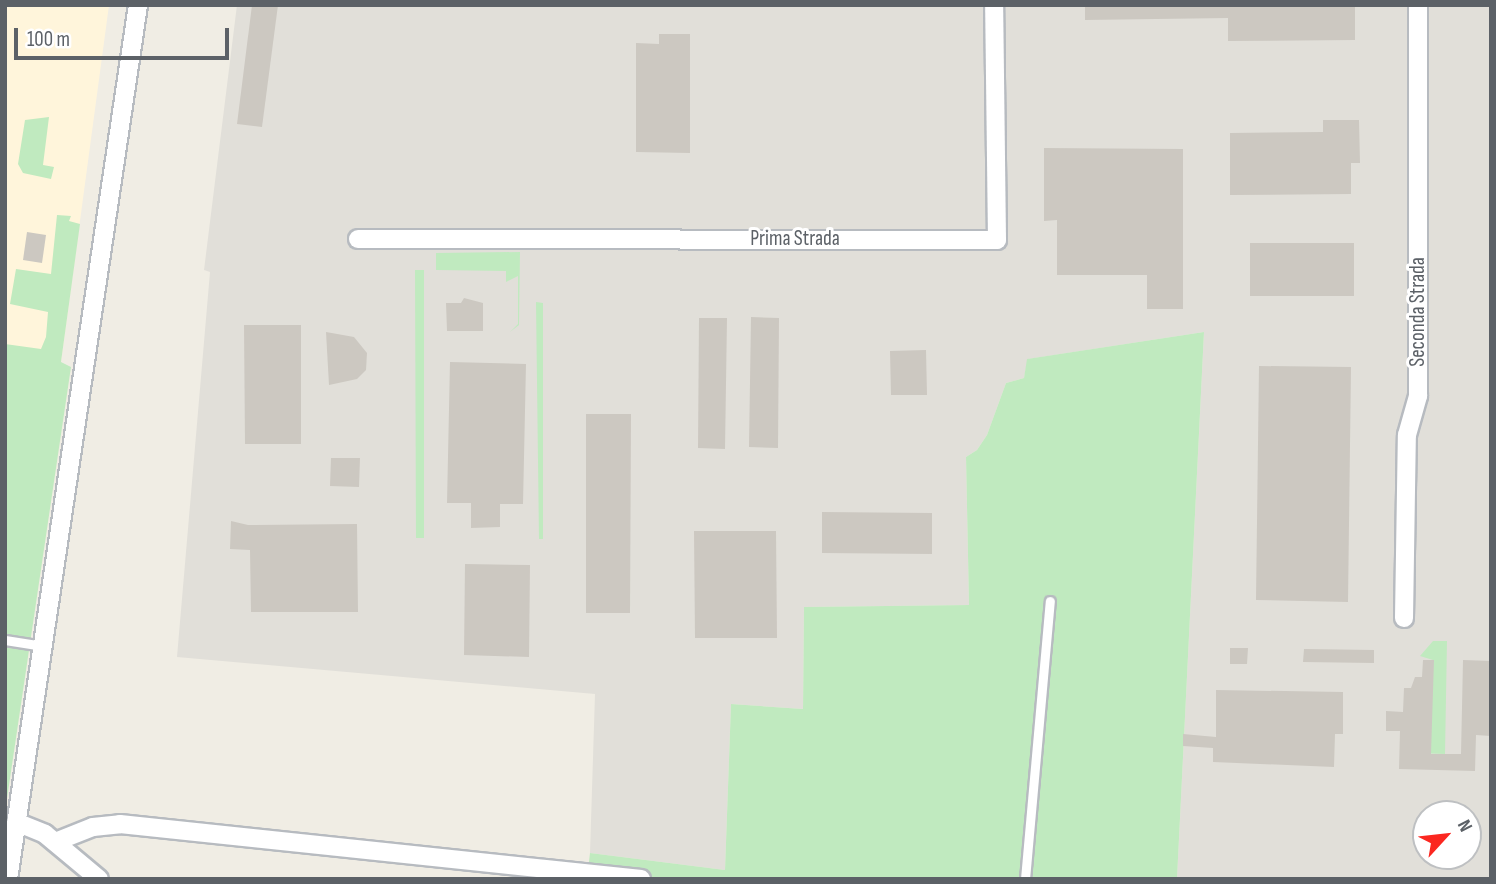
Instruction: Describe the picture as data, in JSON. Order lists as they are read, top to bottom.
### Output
{
  "streets": {
    "street": ["Prima Strada", "Seconda Strada"]
  },
  "scale_bar": "100 m",
  "north": "top right"
}
